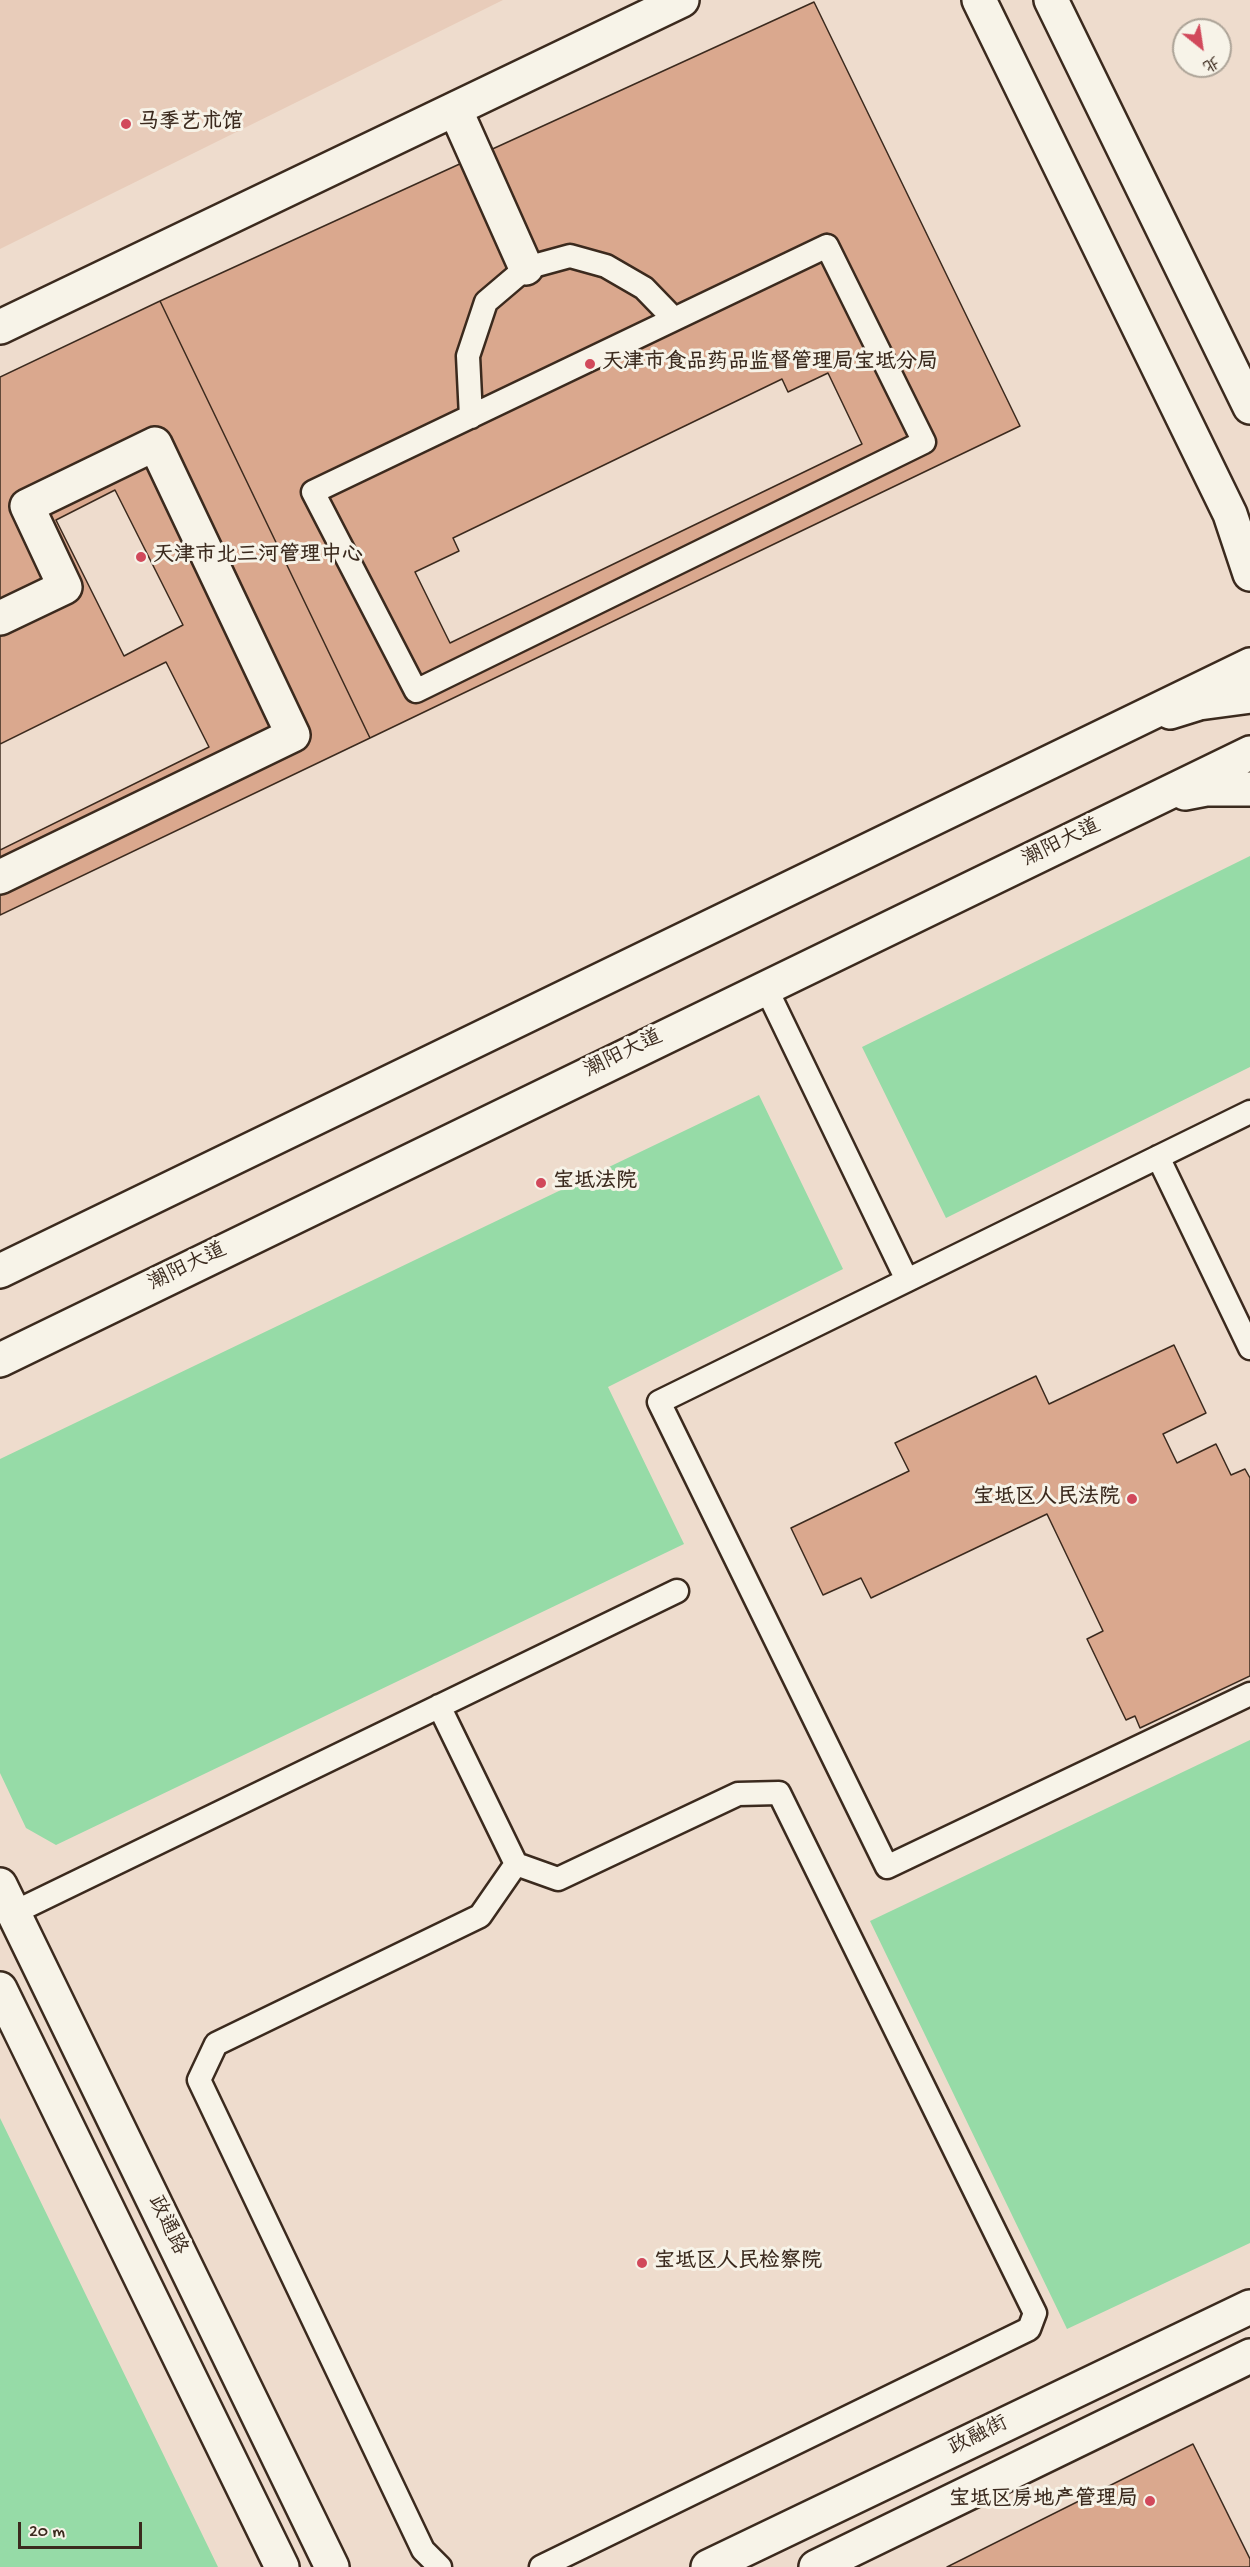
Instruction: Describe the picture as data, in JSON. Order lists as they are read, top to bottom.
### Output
{
  "streets": {
    "main road": ["潮阳大道", "政通路", "政融街"]
  },
  "places": [
    "马季艺术馆",
    "天津市食品药品监督管理局宝坻分局",
    "天津市北三河管理中心",
    "宝坻法院",
    "宝坻区人民法院",
    "宝坻区人民检察院",
    "宝坻区房地产管理局"
  ],
  "scale_bar": "20 m",
  "north": "bottom right"
}
